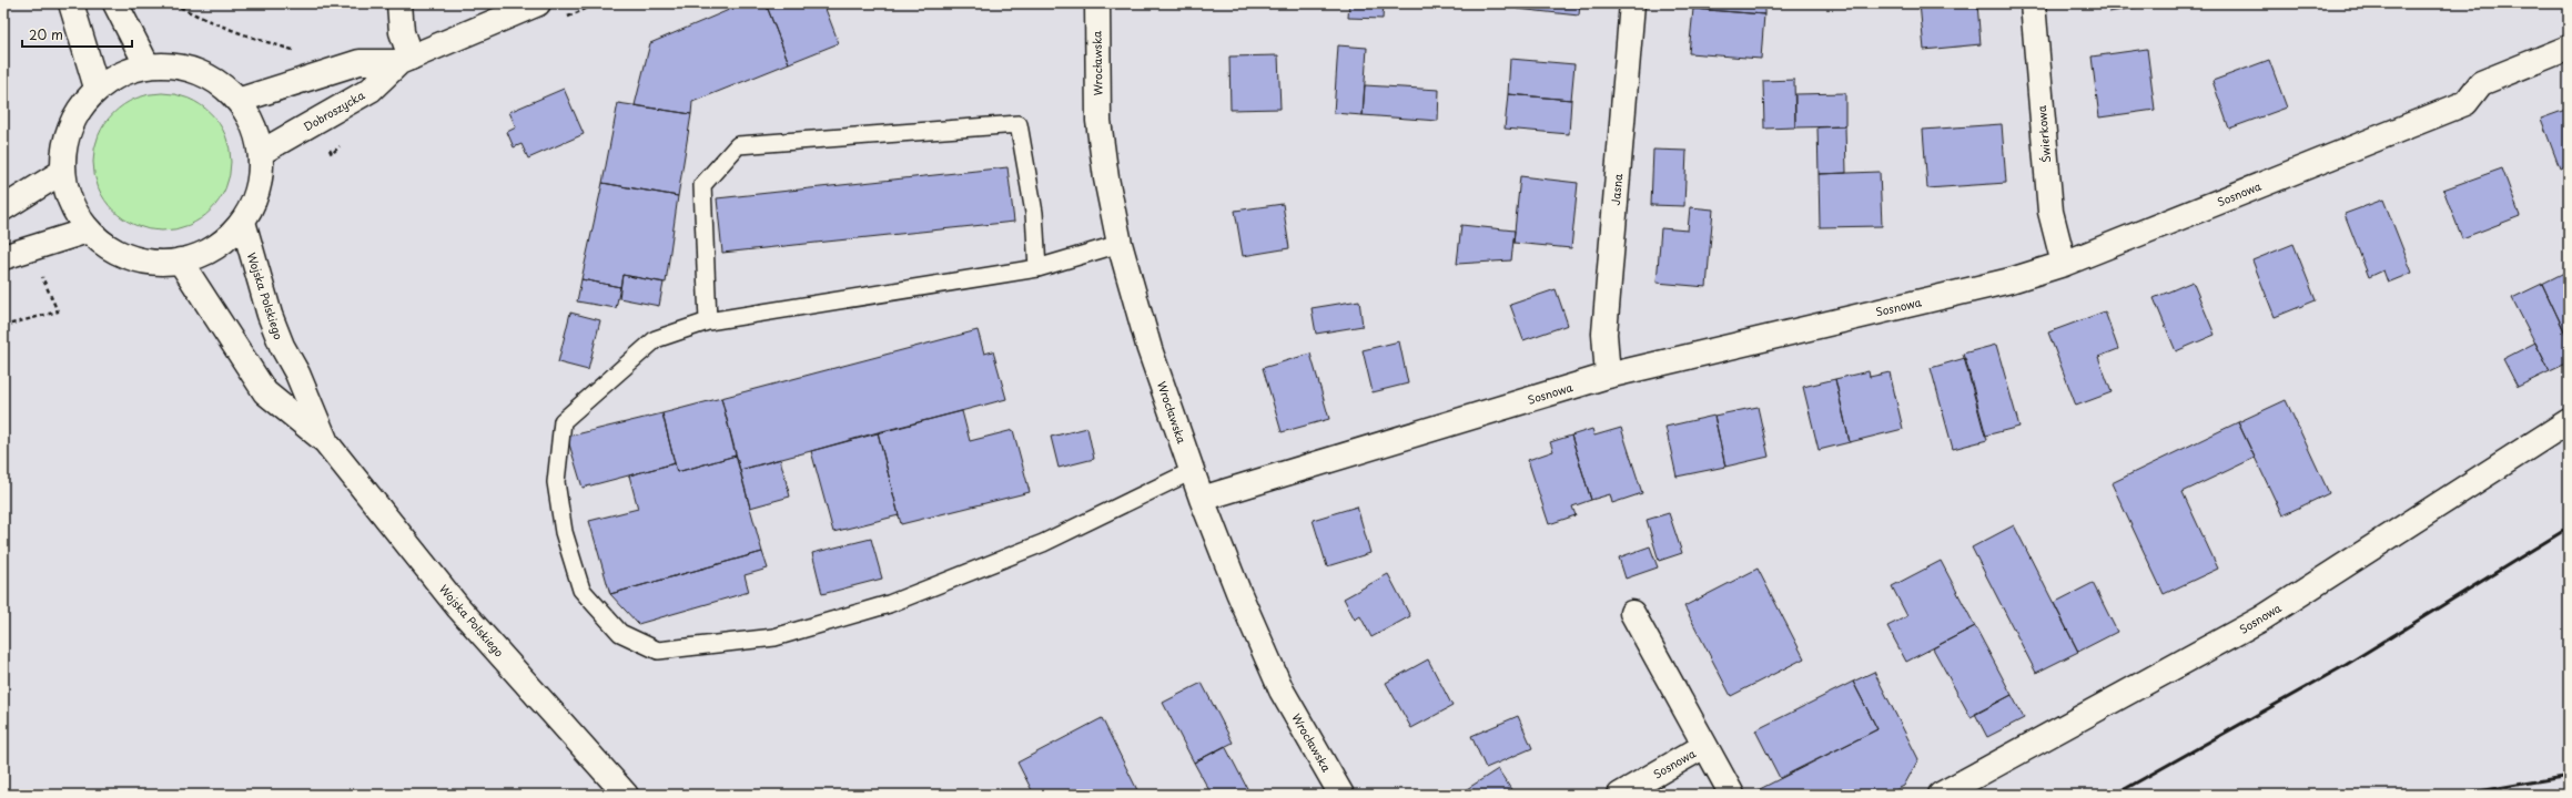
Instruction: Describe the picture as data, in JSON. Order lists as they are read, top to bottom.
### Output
{
  "streets": {
    "street": [
      "Wrocławska",
      "Dobroszycka",
      "Świerkowa",
      "Jasna",
      "Sosnowa",
      "Wojska Polskiego"
    ]
  },
  "crossings": [
    ["Wrocławska", "Sosnowa"],
    ["Świerkowa", "Sosnowa"],
    ["Jasna", "Sosnowa"]
  ],
  "scale_bar": "20 m"
}
